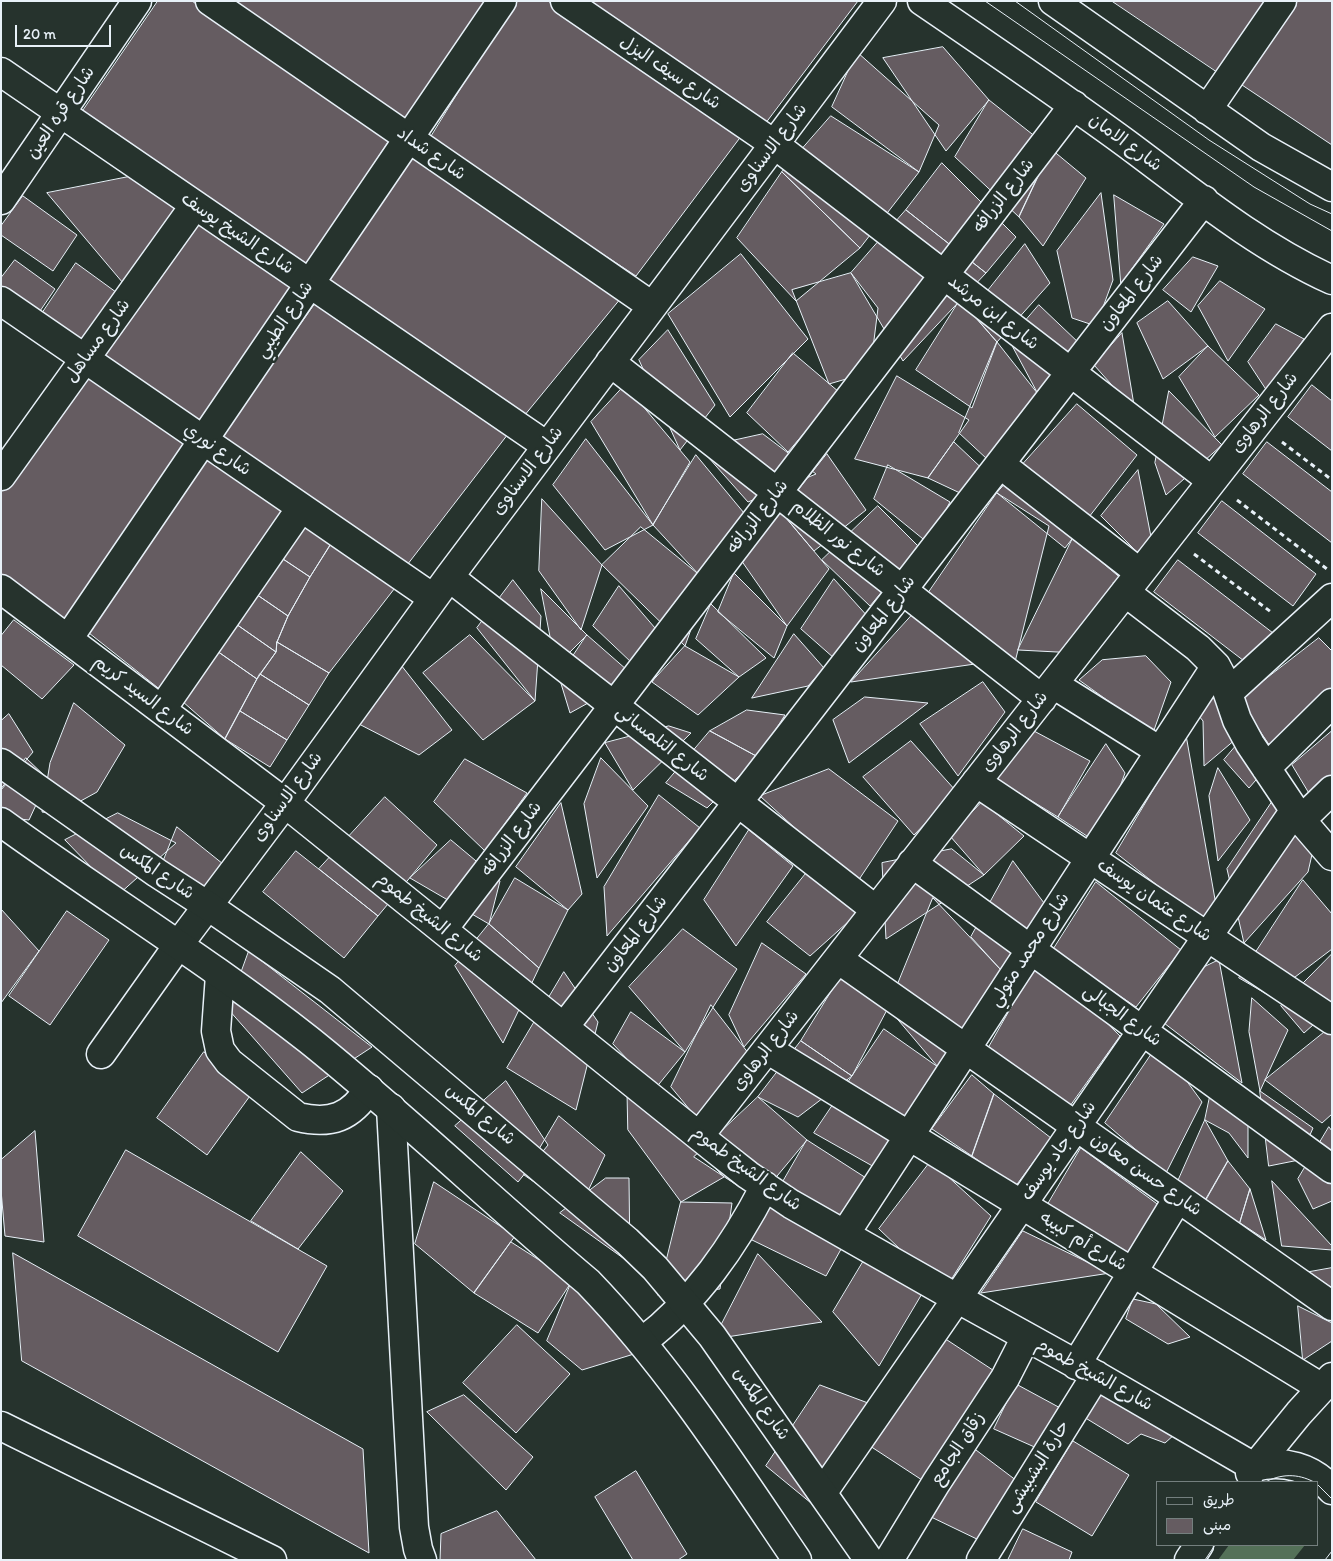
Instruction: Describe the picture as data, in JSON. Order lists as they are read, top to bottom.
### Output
{
  "streets": {
    "street": [
      "شارع سيف اليزل",
      "شارع قره العين",
      "شارع الامان",
      "شارع الاسناوى",
      "شارع شداد",
      "شارع الزرافه",
      "شارع الشيخ يوسف",
      "شارع المعاون",
      "شارع ابن مرشد",
      "شارع الطيبي",
      "شارع مساهل",
      "شارع الرهاوى",
      "شارع نوري",
      "شارع نور الظلام",
      "شارع السيد كريم",
      "شارع التلمسانى",
      "شارع المكس",
      "شارع عثمان يوسف",
      "شارع الشيخ طموم",
      "شارع محمد متولي",
      "شارع الجبالى",
      "شارع جاد يوسف",
      "شارع حسن معاون",
      "شارع أم كبيبه",
      "زقاق الجامع",
      "حارة البشبيشى"
    ]
  },
  "crossings": [
    ["شارع سيف اليزل", "شارع الاسناوى"],
    ["شارع سيف اليزل", "شارع ابن مرشد"],
    ["شارع قره العين", "شارع الشيخ يوسف"],
    ["شارع الامان", "شارع الزرافه"],
    ["شارع الامان", "شارع المعاون"],
    ["شارع الاسناوى", "شارع شداد"],
    ["شارع الاسناوى", "شارع الشيخ يوسف"],
    ["شارع الاسناوى", "شارع ابن مرشد"],
    ["شارع الاسناوى", "شارع نوري"],
    ["شارع الاسناوى", "شارع نور الظلام"],
    ["شارع الاسناوى", "شارع السيد كريم"],
    ["شارع الاسناوى", "شارع التلمسانى"],
    ["شارع الاسناوى", "شارع المكس"],
    ["شارع الاسناوى", "شارع الشيخ طموم"],
    ["شارع شداد", "شارع الطيبي"],
    ["شارع الزرافه", "شارع ابن مرشد"],
    ["شارع الزرافه", "شارع نور الظلام"],
    ["شارع الزرافه", "شارع التلمسانى"],
    ["شارع الزرافه", "شارع الشيخ طموم"],
    ["شارع الشيخ يوسف", "شارع الطيبي"],
    ["شارع الشيخ يوسف", "شارع مساهل"],
    ["شارع المعاون", "شارع ابن مرشد"],
    ["شارع المعاون", "شارع نور الظلام"],
    ["شارع المعاون", "شارع التلمسانى"],
    ["شارع المعاون", "شارع الشيخ طموم"],
    ["شارع ابن مرشد", "شارع الرهاوى"],
    ["شارع الطيبي", "شارع نوري"],
    ["شارع الطيبي", "شارع السيد كريم"],
    ["شارع مساهل", "شارع نوري"],
    ["شارع الرهاوى", "شارع نور الظلام"],
    ["شارع الرهاوى", "شارع التلمسانى"],
    ["شارع الرهاوى", "شارع عثمان يوسف"],
    ["شارع الرهاوى", "شارع الشيخ طموم"],
    ["شارع الرهاوى", "شارع الجبالى"],
    ["شارع الرهاوى", "شارع حسن معاون"],
    ["شارع الرهاوى", "شارع أم كبيبه"],
    ["شارع نوري", "شارع التلمسانى"],
    ["شارع نور الظلام", "شارع محمد متولي"],
    ["شارع السيد كريم", "شارع الشيخ طموم"],
    ["شارع المكس", "شارع جاد يوسف"],
    ["شارع عثمان يوسف", "شارع محمد متولي"],
    ["شارع عثمان يوسف", "شارع جاد يوسف"],
    ["شارع الشيخ طموم", "شارع محمد متولي"],
    ["شارع الشيخ طموم", "شارع جاد يوسف"],
    ["شارع الشيخ طموم", "زقاق الجامع"],
    ["شارع الشيخ طموم", "حارة البشبيشى"],
    ["شارع محمد متولي", "شارع الجبالى"],
    ["شارع محمد متولي", "شارع حسن معاون"],
    ["شارع محمد متولي", "شارع أم كبيبه"],
    ["شارع الجبالى", "شارع جاد يوسف"],
    ["شارع جاد يوسف", "شارع حسن معاون"],
    ["شارع جاد يوسف", "شارع أم كبيبه"],
    ["شارع حسن معاون", "حارة البشبيشى"],
    ["شارع أم كبيبه", "حارة البشبيشى"]
  ],
  "legend": ["طريق", "مبنى"],
  "scale_bar": "20 m"
}
